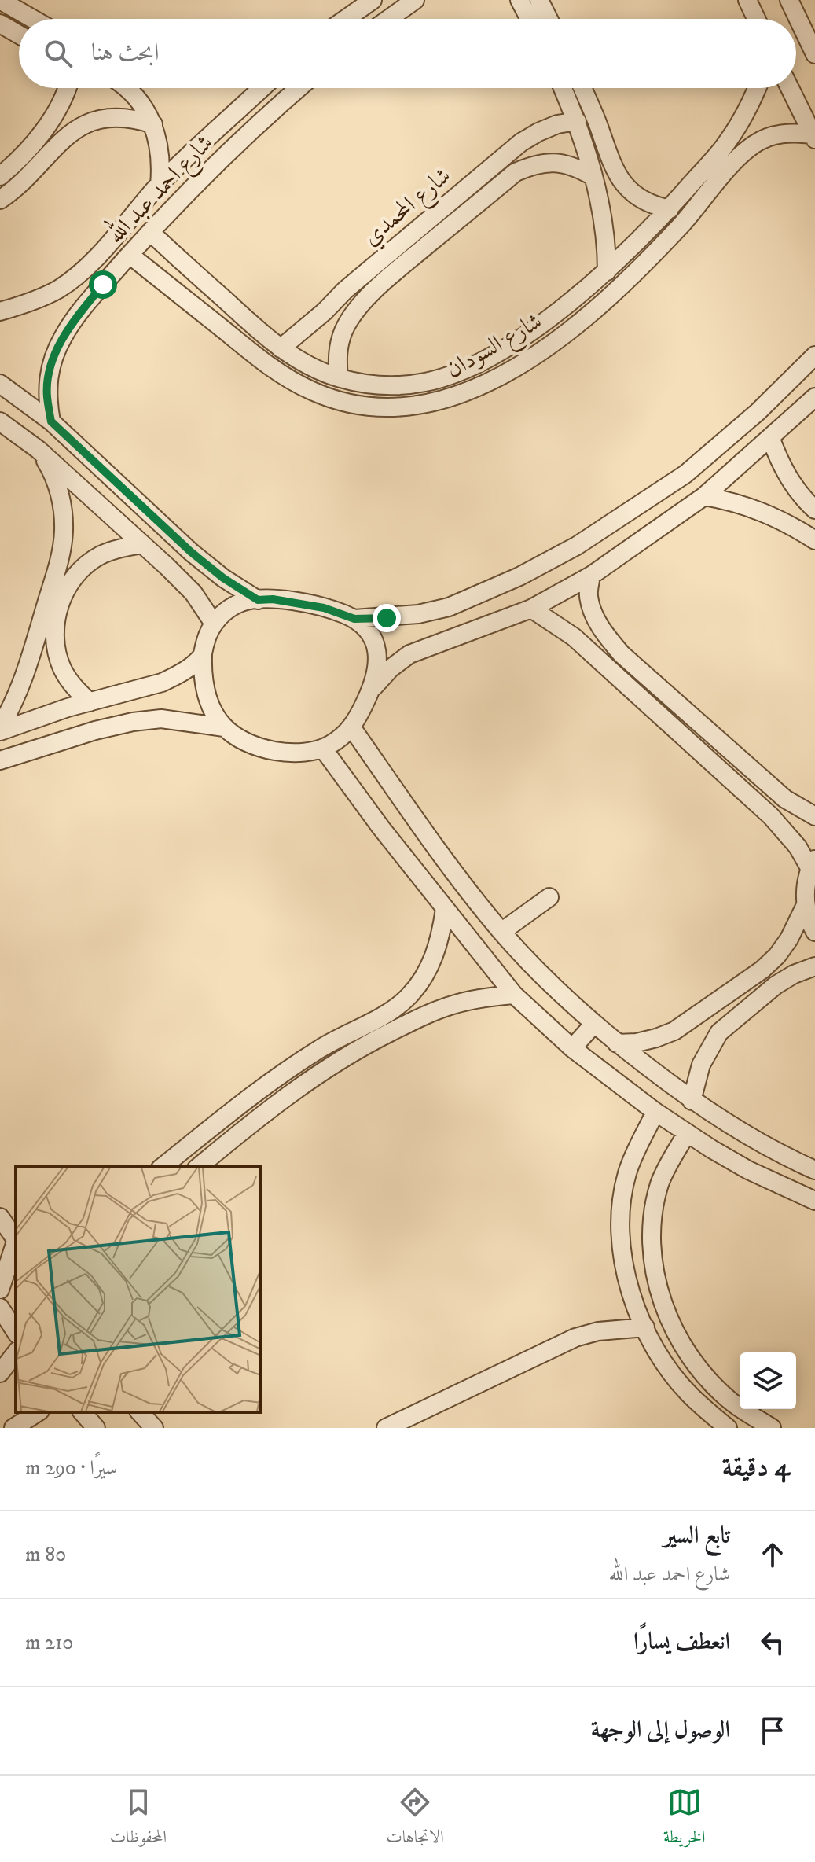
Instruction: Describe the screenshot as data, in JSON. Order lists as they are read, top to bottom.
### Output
{
  "streets": {
    "street": ["شارع احمد عبد الله", "شارع المحمدي", "شارع السودان"]
  },
  "crossings": [
    ["شارع احمد عبد الله", "شارع السودان"],
    ["شارع المحمدي", "شارع السودان"]
  ],
  "page": {
    "search": "ابحث هنا",
    "heading": ["4 دقيقة", "سيرًا · 290 m"],
    "list": [
      ["تابع السير", "شارع احمد عبد الله", "80 m"],
      ["انعطف يسارًا", "210 m"],
      "الوصول إلى الوجهة"
    ],
    "nav": ["الخريطة", "الاتجاهات", "المحفوظات"]
  }
}
